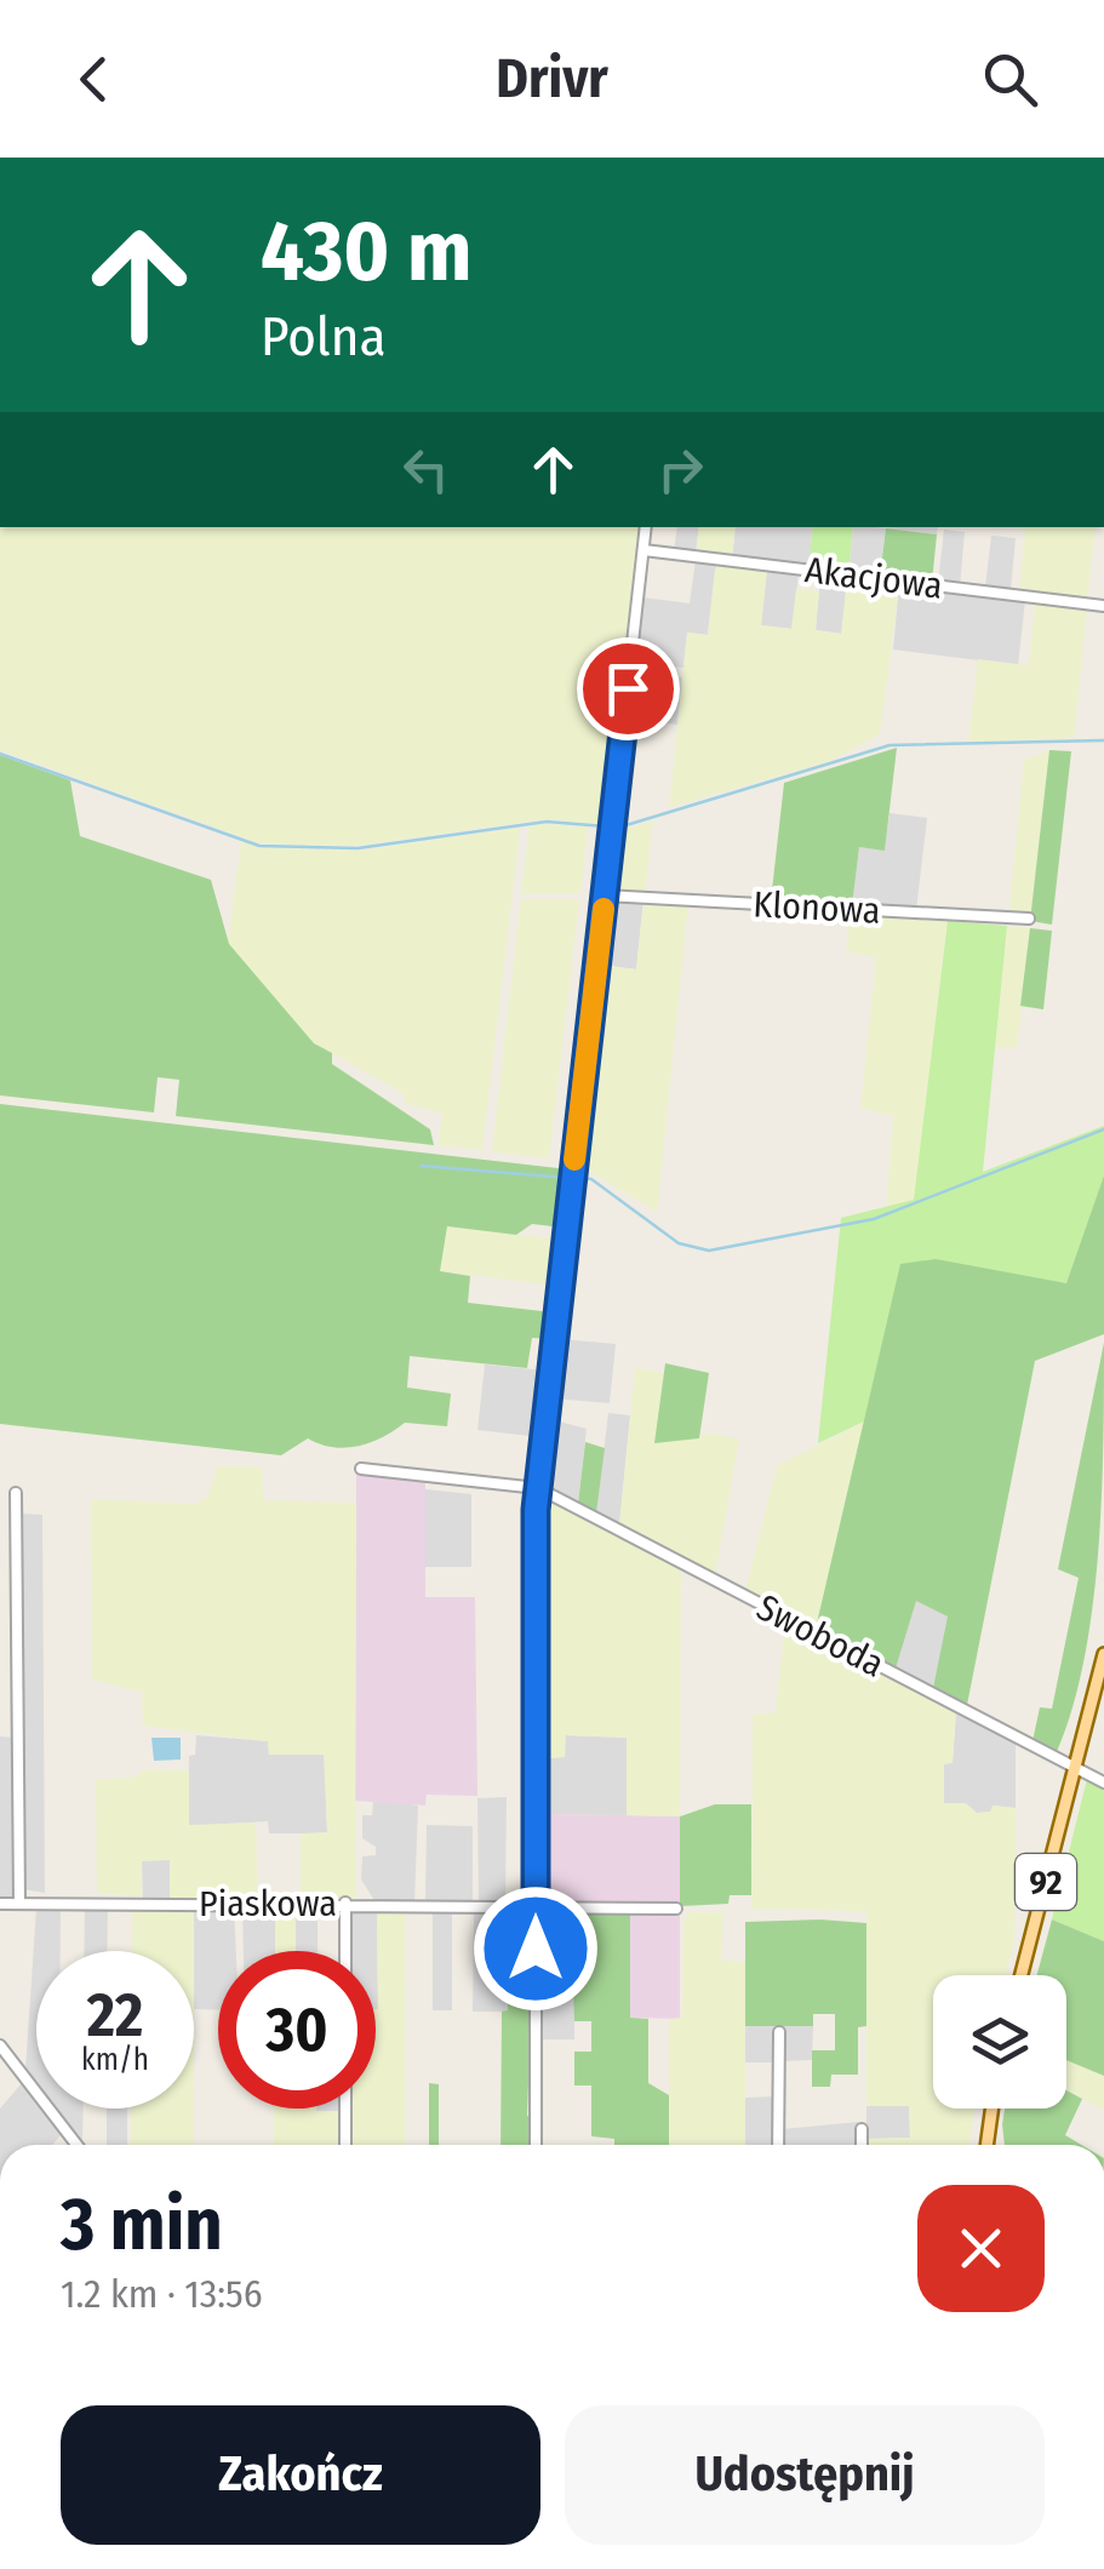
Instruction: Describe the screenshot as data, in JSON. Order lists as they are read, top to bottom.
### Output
{
  "streets": {
    "main road": ["92"],
    "street": [
      "Akacjowa",
      "Klonowa",
      "Swoboda",
      "Piaskowa"
    ]
  },
  "crossings": [
    ["Swoboda", "92"]
  ],
  "page": {
    "header": "Drivr",
    "turn": ["430 m", "Polna"],
    "speed": "22 km/h",
    "limit": "30",
    "heading": ["3 min", "1.2 km · 13:56"],
    "buttons": ["Zakończ", "Udostępnij"]
  }
}
